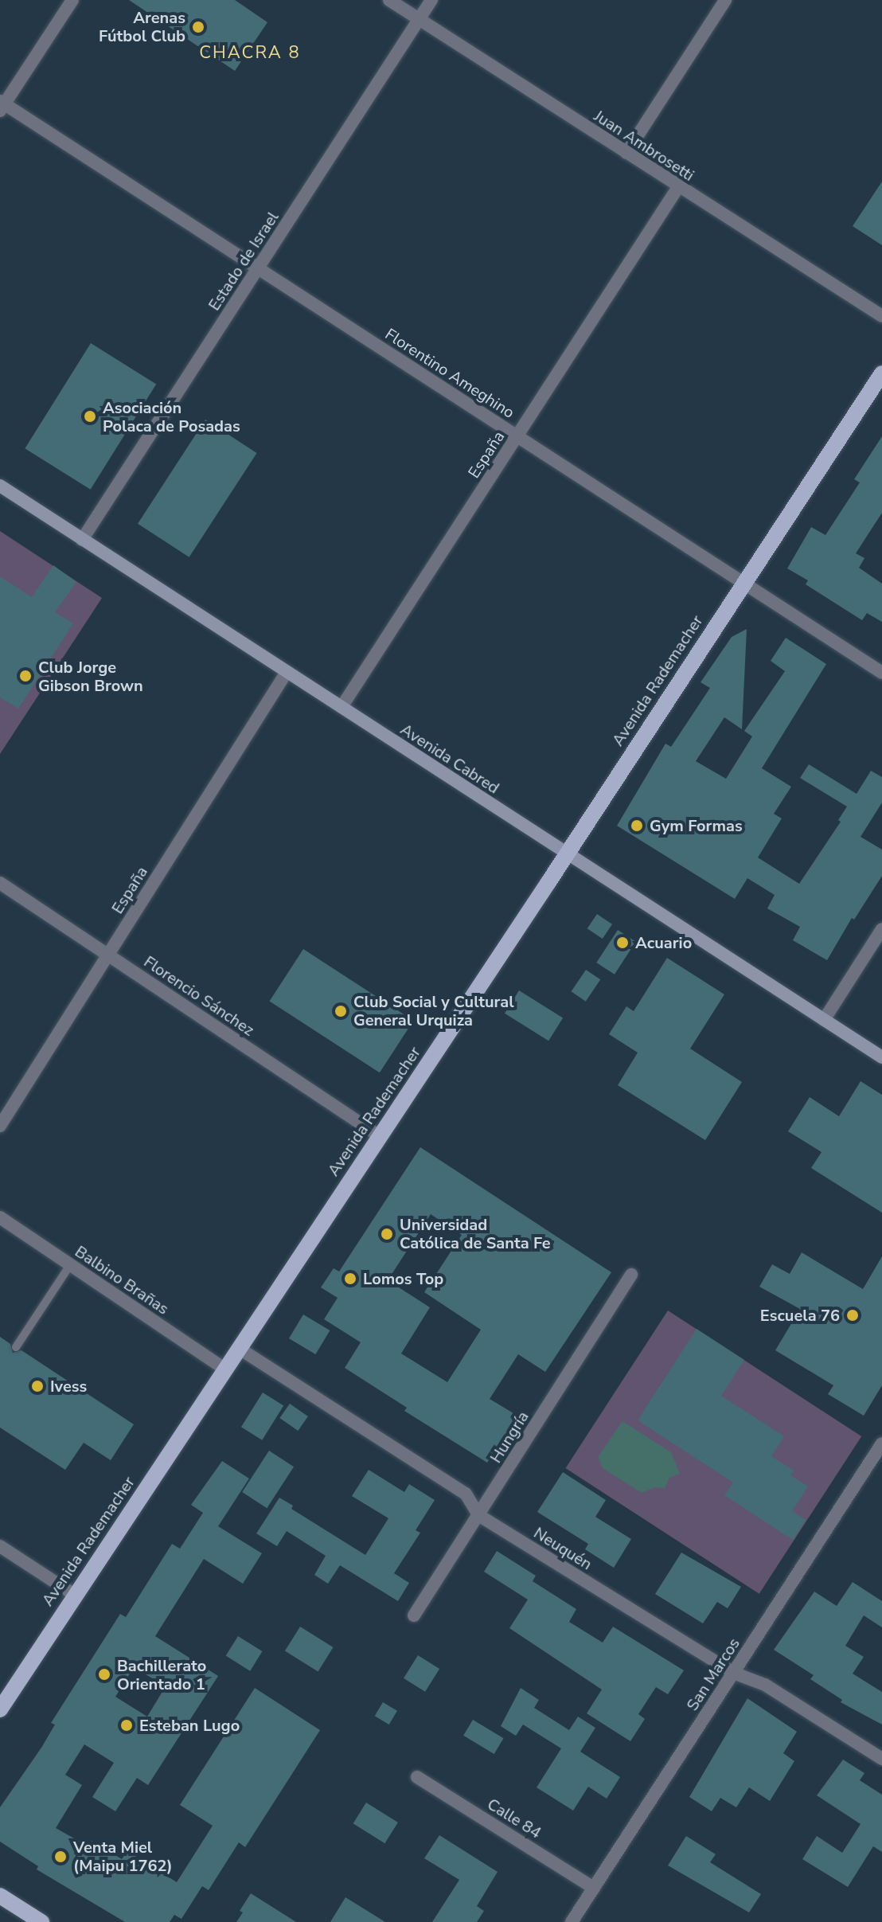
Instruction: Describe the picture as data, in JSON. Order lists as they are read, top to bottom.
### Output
{
  "streets": {
    "main road": ["Avenida Rademacher", "Avenida Cabred"],
    "street": [
      "Juan Ambrosetti",
      "Estado de Israel",
      "Florentino Ameghino",
      "España",
      "Florencio Sánchez",
      "Balbino Brañas",
      "Hungría",
      "Neuquén",
      "San Marcos",
      "Calle 84"
    ]
  },
  "crossings": [
    ["Juan Ambrosetti", "Estado de Israel"],
    ["Juan Ambrosetti", "España"],
    ["Estado de Israel", "Florentino Ameghino"],
    ["Estado de Israel", "Avenida Cabred"],
    ["Florentino Ameghino", "España"],
    ["Florentino Ameghino", "Avenida Rademacher"],
    ["España", "Avenida Cabred"],
    ["España", "Florencio Sánchez"],
    ["Avenida Rademacher", "Avenida Cabred"],
    ["Avenida Rademacher", "Florencio Sánchez"],
    ["Avenida Rademacher", "Balbino Brañas"],
    ["Avenida Rademacher", "Neuquén"],
    ["Hungría", "Neuquén"],
    ["Neuquén", "San Marcos"],
    ["San Marcos", "Calle 84"]
  ],
  "districts": ["CHACRA 8"],
  "places": [
    "Arenas Fútbol Club",
    "Asociación Polaca de Posadas",
    "Club Jorge Gibson Brown",
    "Gym Formas",
    "Acuario",
    "Club Social y Cultural General Urquiza",
    "Universidad Católica de Santa Fe",
    "Lomos Top",
    "Escuela 76",
    "Ivess",
    "Bachillerato Orientado 1",
    "Esteban Lugo",
    "Venta Miel (Maipu 1762)"
  ]
}
